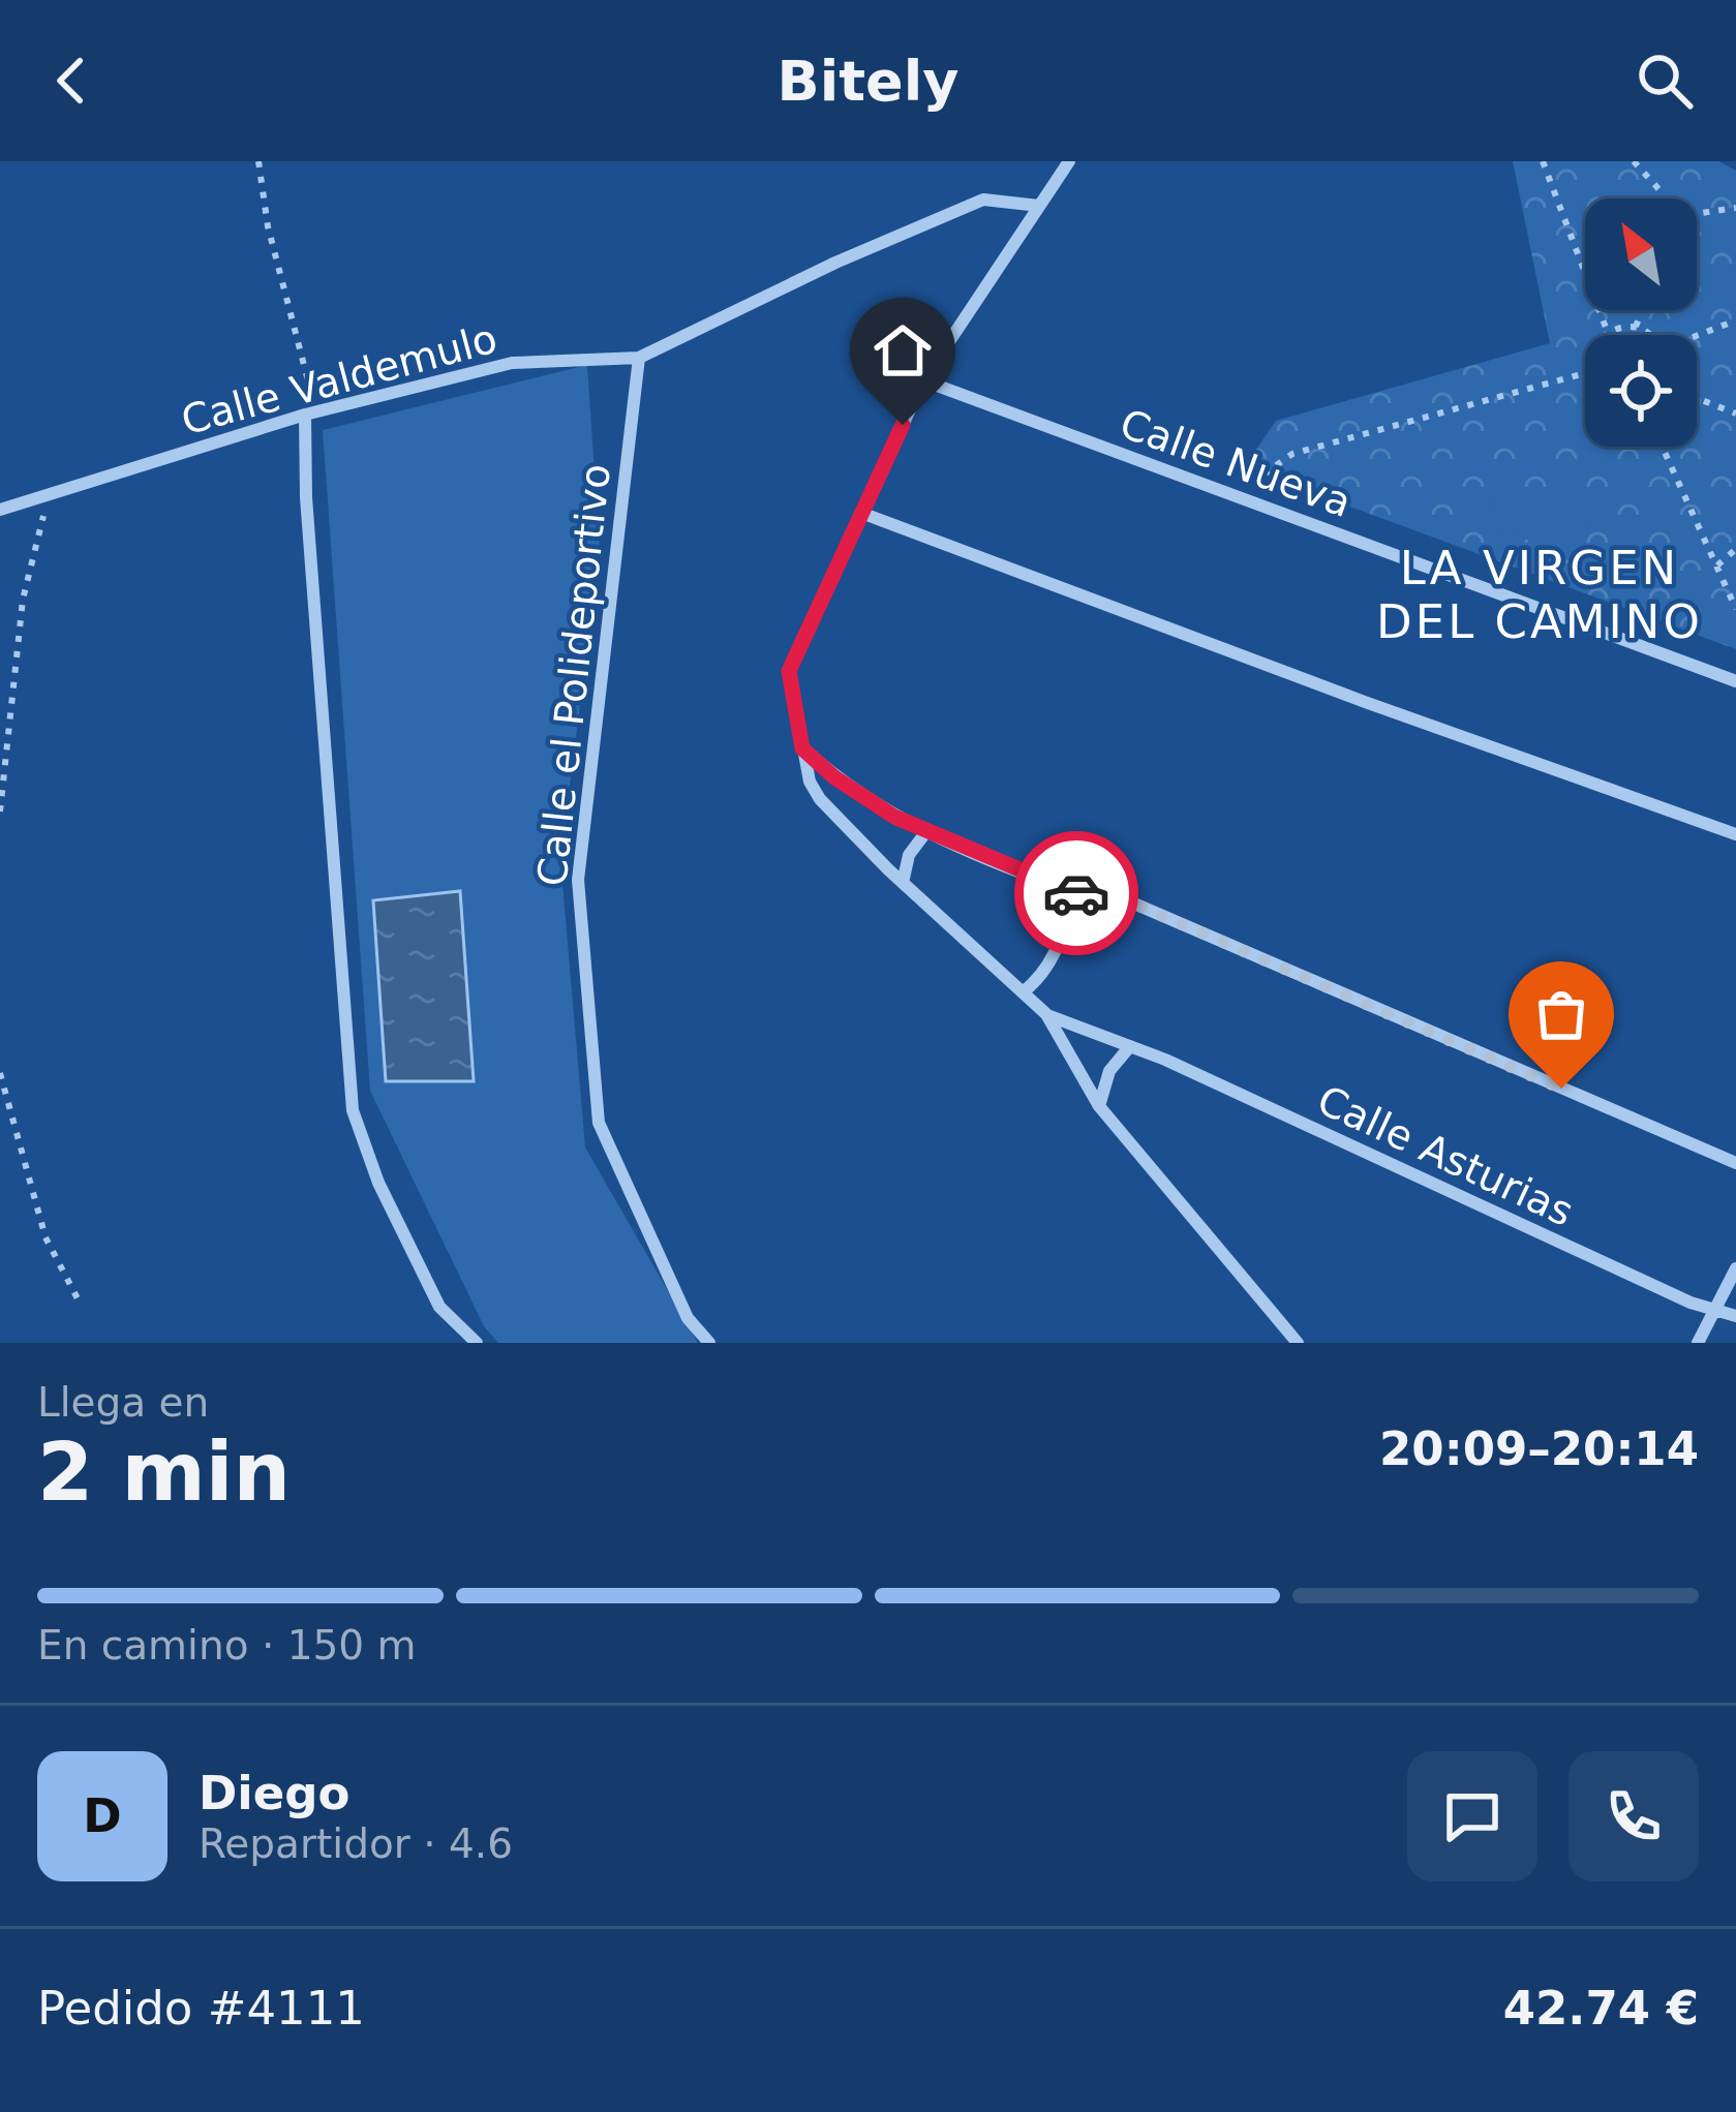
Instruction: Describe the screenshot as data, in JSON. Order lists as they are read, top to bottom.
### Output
{
  "streets": {
    "street": [
      "Calle Valdemulo",
      "Calle Nueva",
      "Calle el Polideportivo",
      "Calle Asturias"
    ]
  },
  "crossings": [
    ["Calle Valdemulo", "Calle el Polideportivo"]
  ],
  "districts": ["LA VIRGEN DEL CAMINO"],
  "north": "top left",
  "page": {
    "header": "Bitely",
    "heading": ["2 min", "Llega en", "20:09–20:14"],
    "panel": [
      "Diego",
      "Repartidor · 4.6",
      "Pedido #4111",
      "42.74 €"
    ],
    "bar": "En camino · 150 m",
    "round": "D"
  }
}
